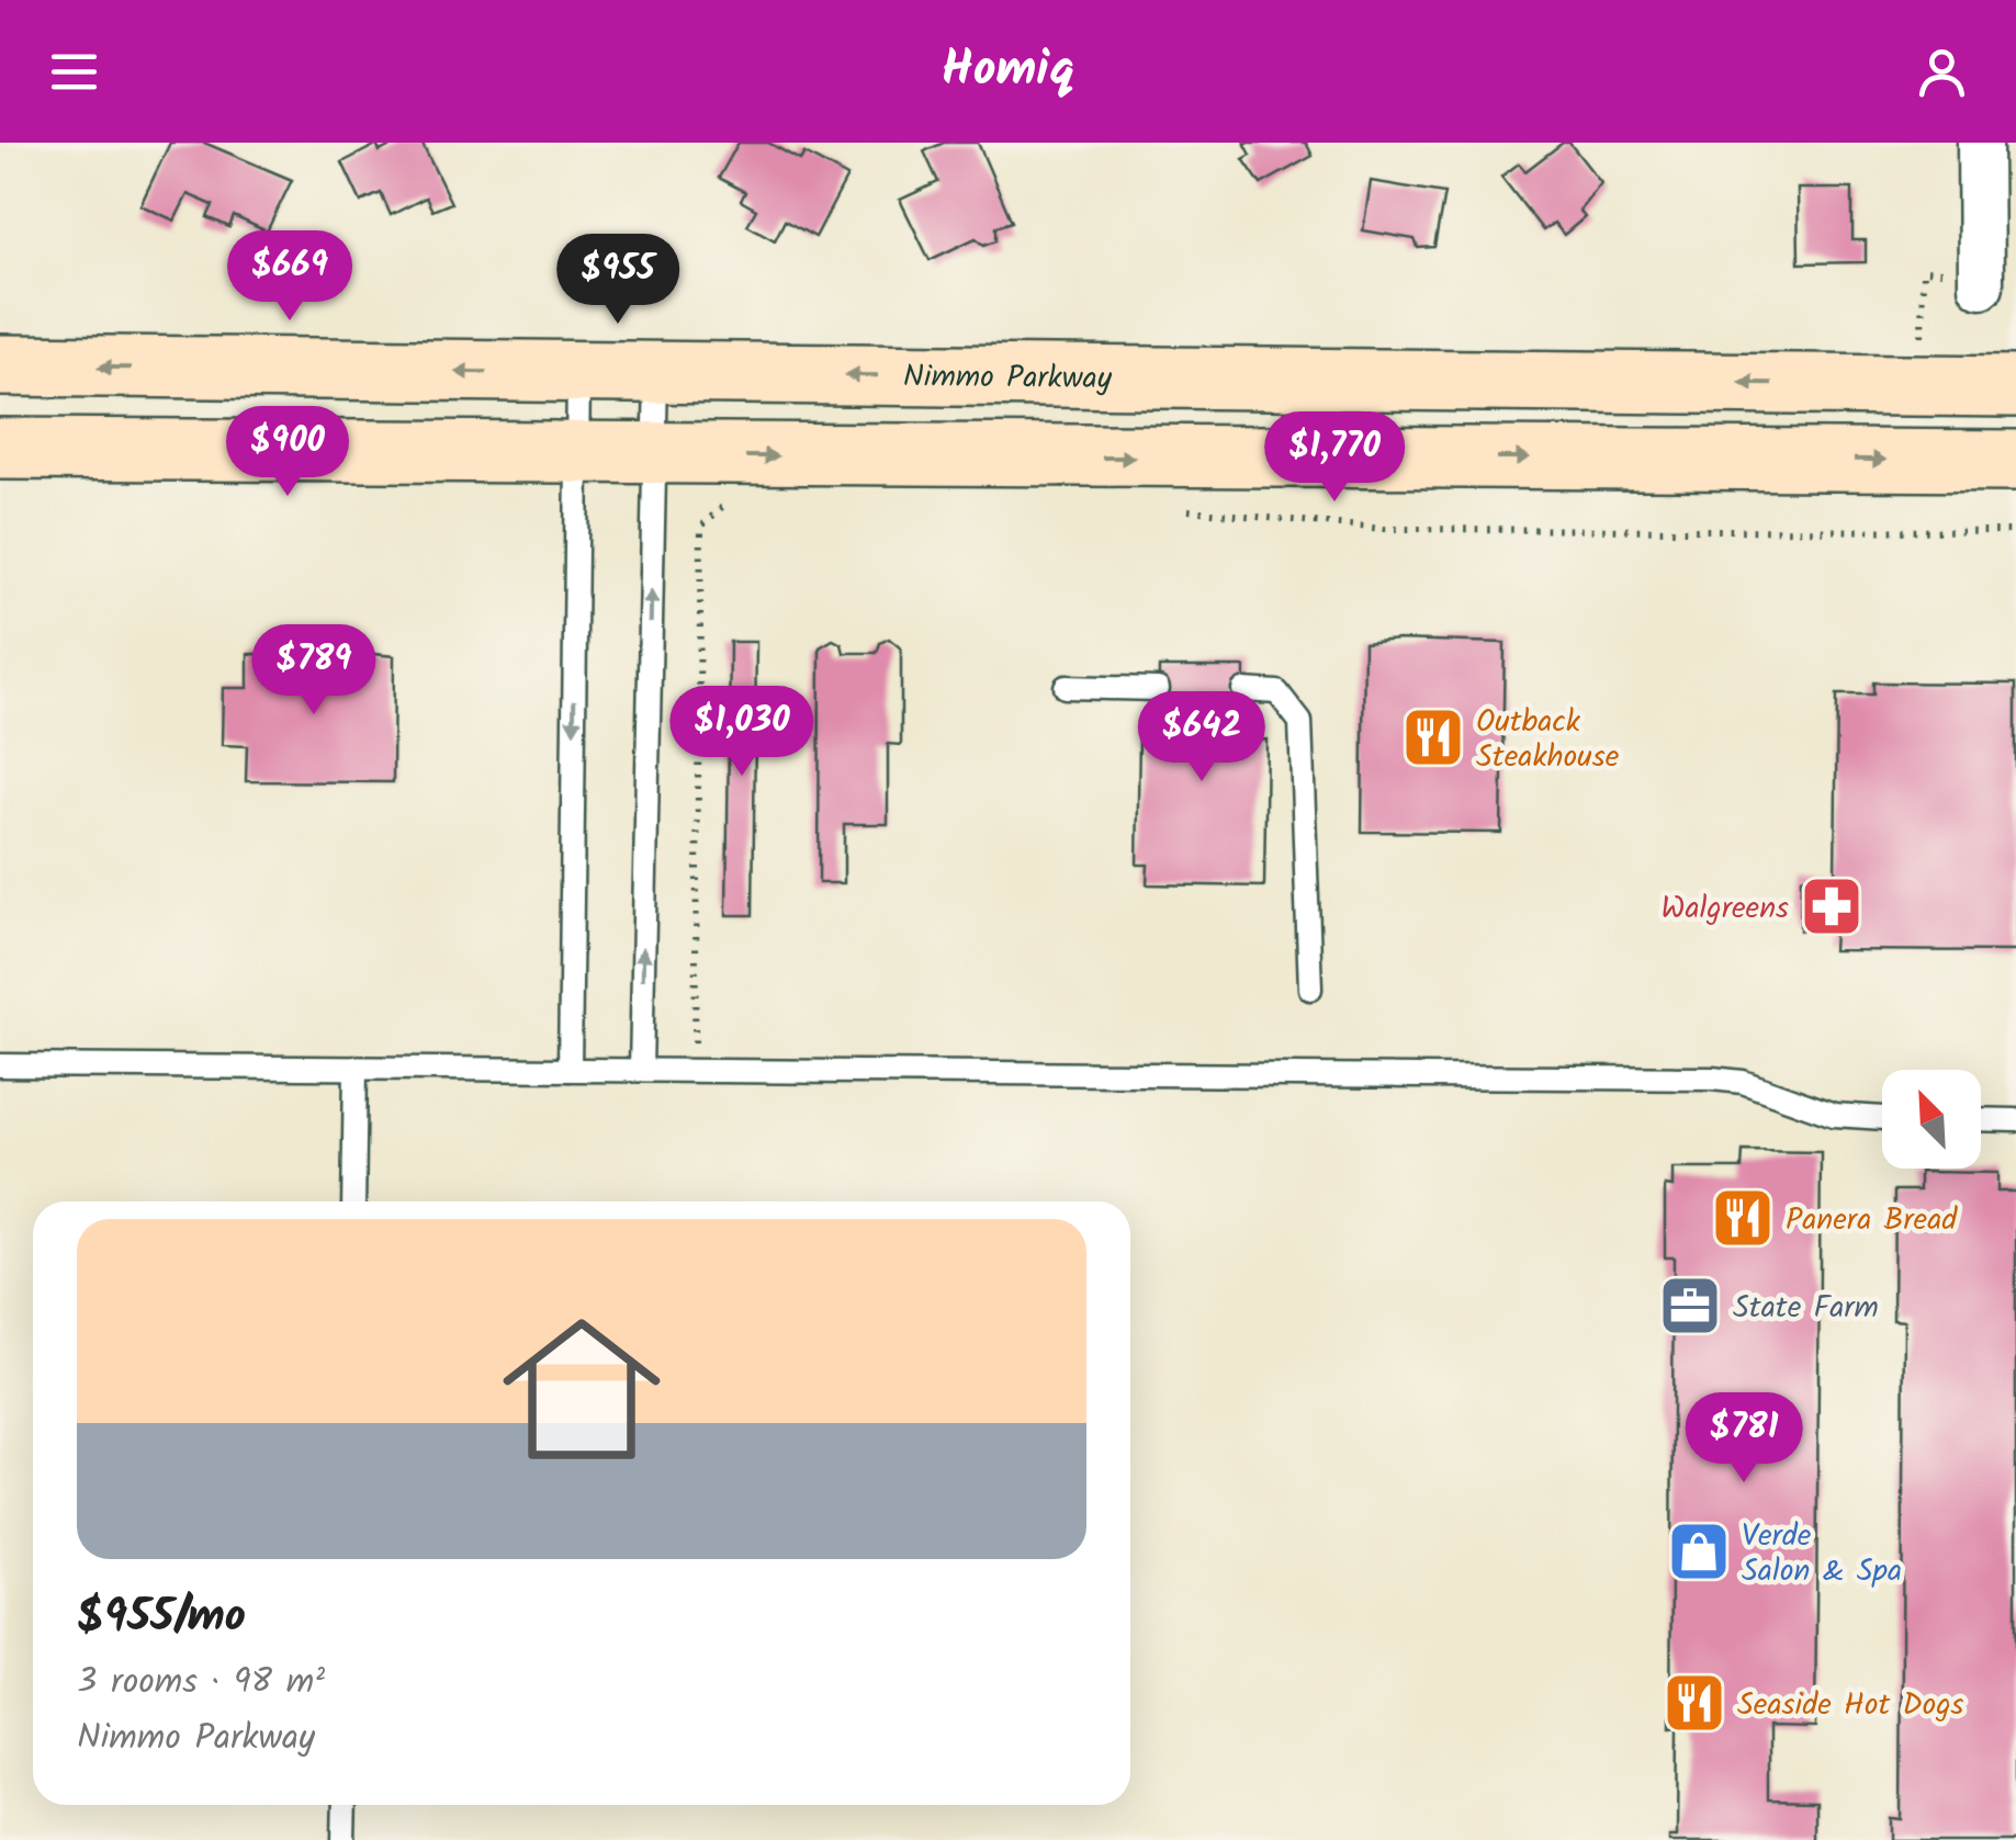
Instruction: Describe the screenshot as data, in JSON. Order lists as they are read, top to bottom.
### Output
{
  "streets": {
    "main road": ["Nimmo Parkway"]
  },
  "places": {
    "restaurant": ["Outback Steakhouse", "Panera Bread", "Seaside Hot Dogs"],
    "pharmacy": ["Walgreens"],
    "office": ["State Farm"],
    "shop": ["Verde Salon & Spa"]
  },
  "north": "top left",
  "page": {
    "header": "Homiq",
    "price": [
      "$669",
      "$955",
      "$900",
      "$1,770",
      "$789",
      "$1,030",
      "$642",
      "$781"
    ],
    "list": [
      {
        "name": "$955/mo",
        "note": "3 rooms · 98 m² · Nimmo Parkway"
      }
    ]
  }
}
